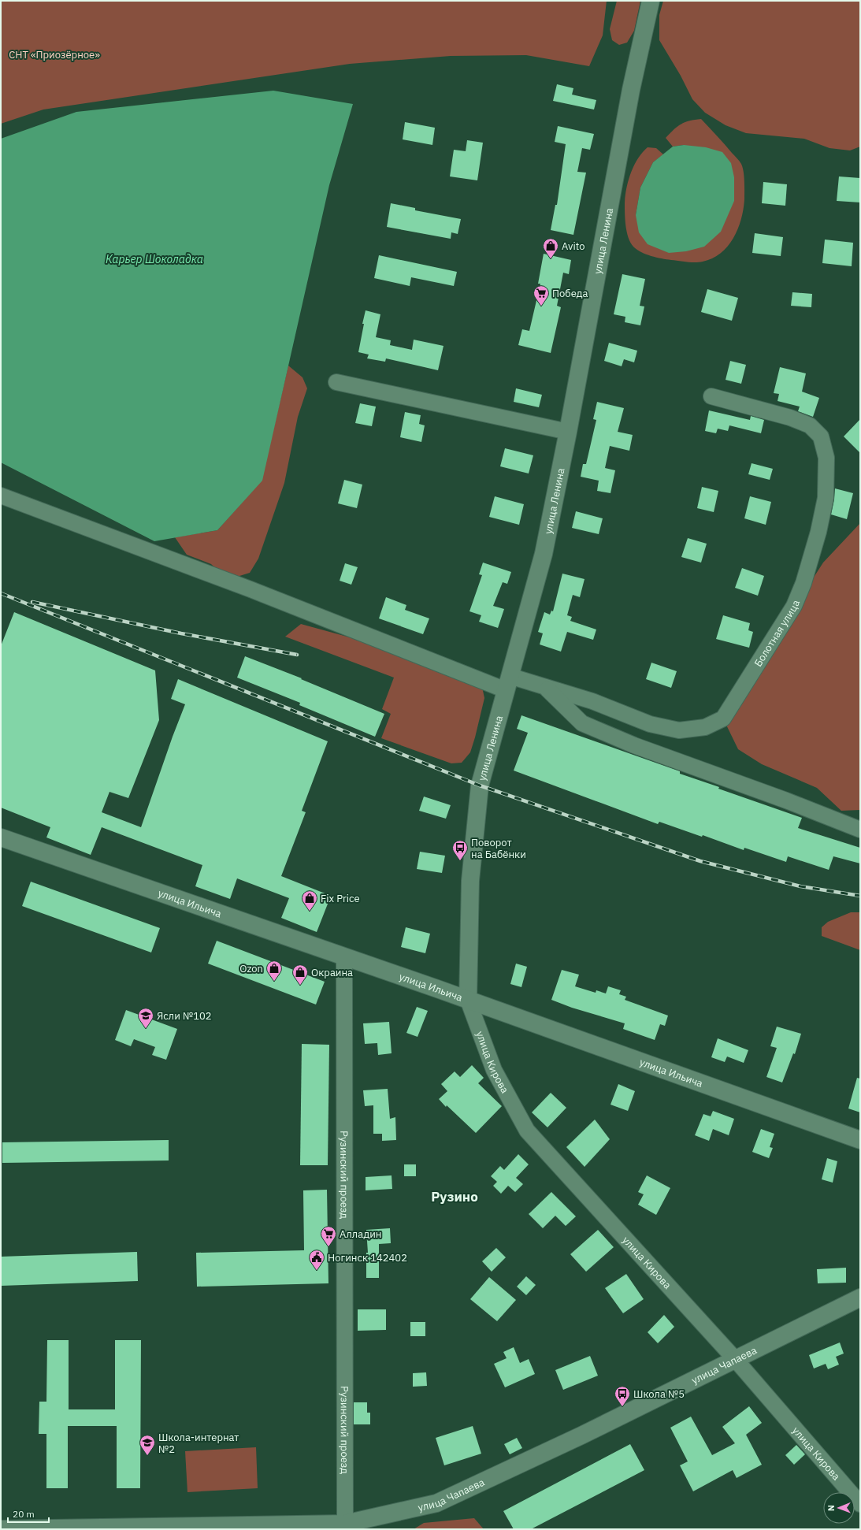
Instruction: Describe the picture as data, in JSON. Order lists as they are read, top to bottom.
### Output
{
  "streets": {
    "street": [
      "улица Ленина",
      "Болотная улица",
      "улица Ильича",
      "улица Кирова",
      "Рузинский проезд",
      "улица Чапаева"
    ]
  },
  "crossings": [
    ["улица Ленина", "Болотная улица"],
    ["улица Ленина", "улица Ильича"],
    ["улица Ленина", "улица Кирова"],
    ["улица Ильича", "улица Кирова"],
    ["улица Ильича", "Рузинский проезд"],
    ["улица Кирова", "улица Чапаева"],
    ["Рузинский проезд", "улица Чапаева"]
  ],
  "districts": ["Рузино"],
  "water": ["Карьер Шоколадка"],
  "parks": ["СНТ «Приозёрное»"],
  "places": {
    "shop": [
      "Avito",
      "Fix Price",
      "Ozon",
      "Окраина"
    ],
    "supermarket": ["Победа", "Алладин"],
    "bus stop": ["Поворот на Бабёнки", "Школа №5"],
    "school or university": ["Ясли №102", "Школа-интернат №2"],
    "public building": ["Ногинск 142402"]
  },
  "scale_bar": "20 m",
  "north": "left"
}
